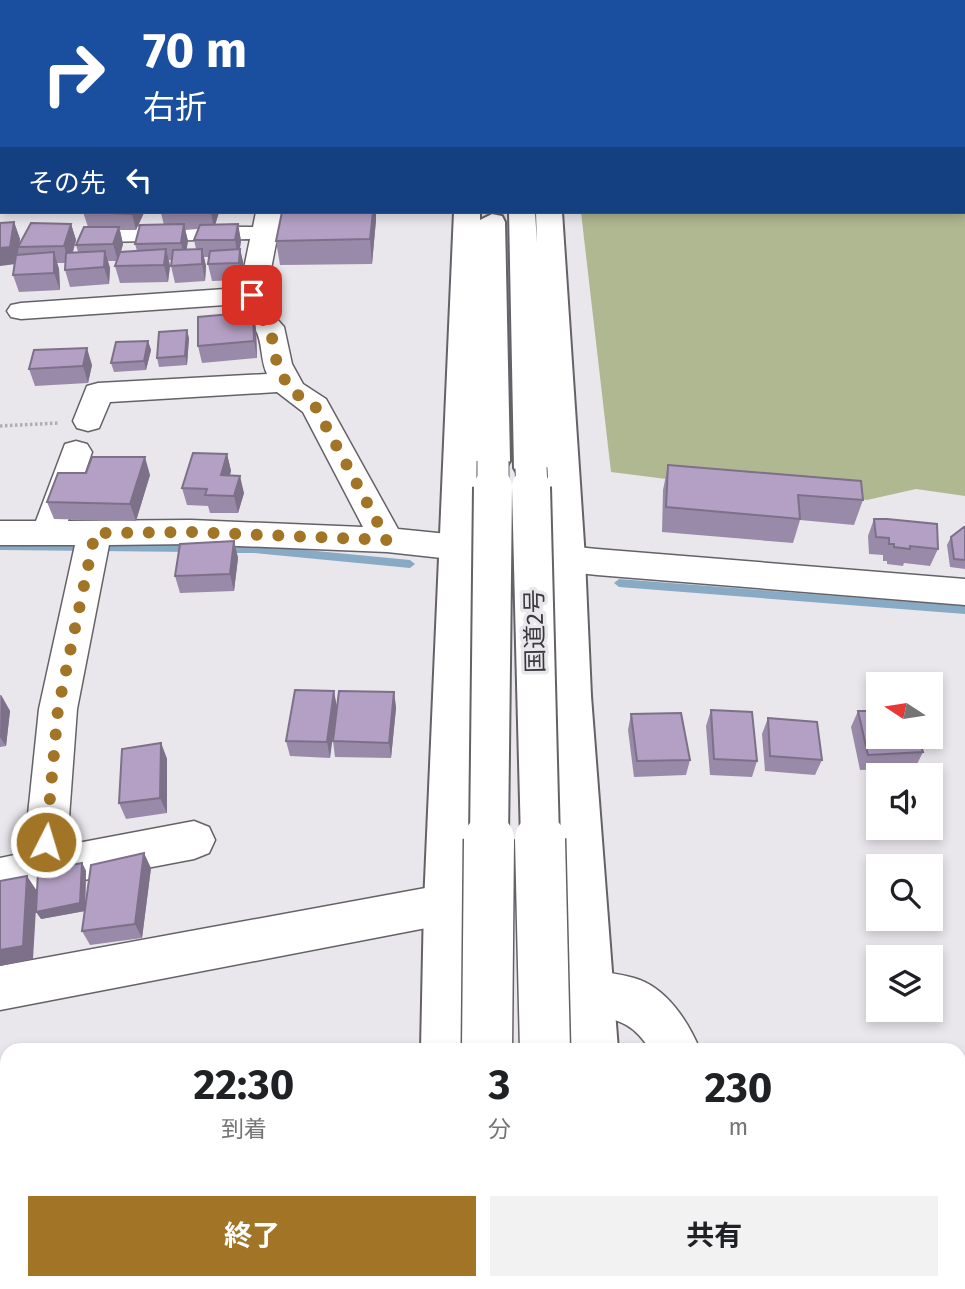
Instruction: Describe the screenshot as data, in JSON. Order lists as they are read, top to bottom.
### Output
{
  "streets": {
    "highway": ["国道2号"]
  },
  "north": "left",
  "page": {
    "turn": ["70 m", "右折"],
    "then": "その先",
    "eta": [
      "22:30",
      "到着",
      "3",
      "分",
      "230",
      "m"
    ],
    "buttons": ["終了", "共有"]
  }
}
